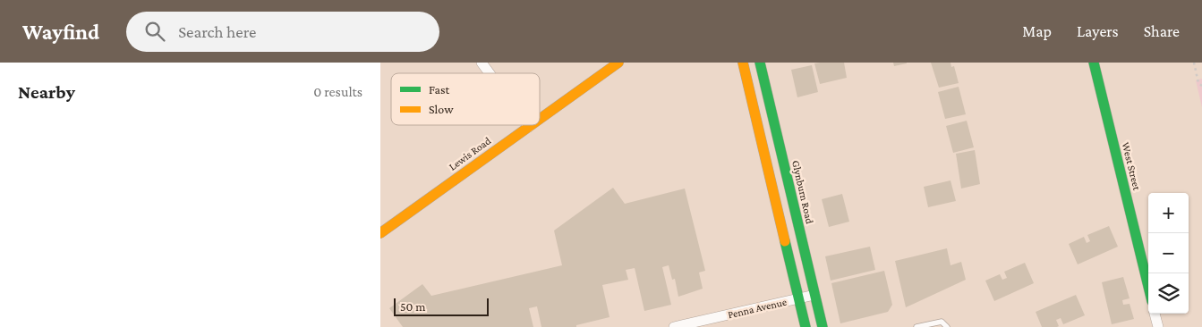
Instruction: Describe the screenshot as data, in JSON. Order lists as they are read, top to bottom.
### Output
{
  "streets": {
    "main road": ["Lewis Road", "West Street", "Glynburn Road"],
    "street": ["Penna Avenue"]
  },
  "crossings": [
    ["Glynburn Road", "Penna Avenue"]
  ],
  "legend": ["Fast", "Slow"],
  "scale_bar": "50 m",
  "page": {
    "header": "Wayfind",
    "search": "Search here",
    "nav": ["Map", "Layers", "Share"],
    "heading": ["Nearby", "0 results"],
    "map_buttons": ["+", "−"],
    "scale": "50 m"
  }
}
